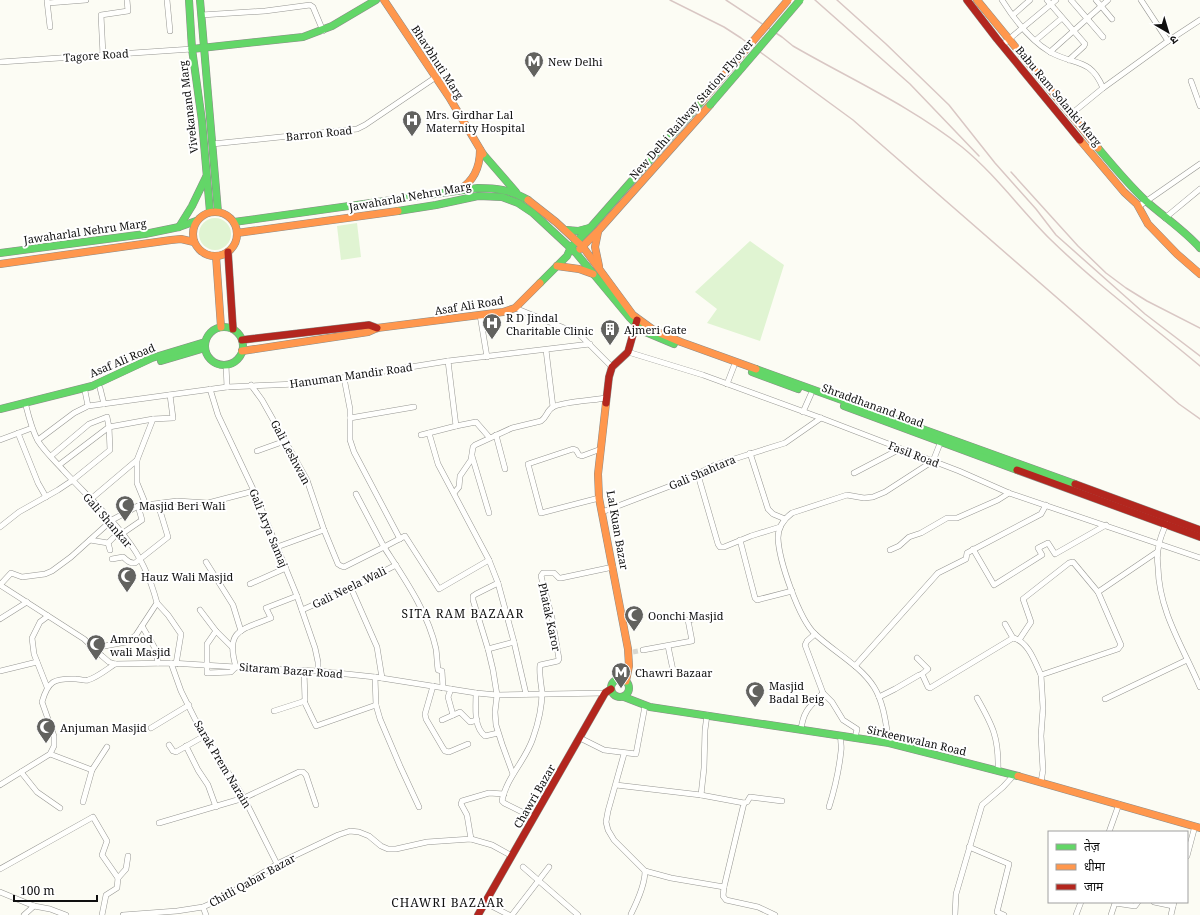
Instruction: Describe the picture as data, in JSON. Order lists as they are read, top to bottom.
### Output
{
  "streets": {
    "main road": [
      "Bhavbhuti Marg",
      "Babu Ram Solanki Marg",
      "Vivekanand Marg",
      "New Delhi Railway Station Flyover",
      "Jawaharlal Nehru Marg",
      "Asaf Ali Road",
      "Shraddhanand Road",
      "Lal Kuan Bazar",
      "Sirkeenwalan Road",
      "Chawri Bazar"
    ],
    "street": [
      "Tagore Road",
      "Barron Road",
      "Hanuman Mandir Road",
      "Gali Leshwan",
      "Fasil Road",
      "Gali Shahtara",
      "Gali Shankar",
      "Gali Arya Samaj",
      "Gali Neela Wali",
      "Phatak Karor",
      "Sitaram Bazar Road",
      "Sarak Prem Narain",
      "Chitli Qabar Bazar"
    ]
  },
  "crossings": [
    ["Tagore Road", "Vivekanand Marg"],
    ["Bhavbhuti Marg", "Barron Road"],
    ["Bhavbhuti Marg", "Jawaharlal Nehru Marg"],
    ["Vivekanand Marg", "Barron Road"],
    ["Vivekanand Marg", "Jawaharlal Nehru Marg"],
    ["New Delhi Railway Station Flyover", "Jawaharlal Nehru Marg"],
    ["New Delhi Railway Station Flyover", "Asaf Ali Road"],
    ["New Delhi Railway Station Flyover", "Shraddhanand Road"],
    ["Jawaharlal Nehru Marg", "Asaf Ali Road"],
    ["Jawaharlal Nehru Marg", "Shraddhanand Road"],
    ["Asaf Ali Road", "Shraddhanand Road"],
    ["Asaf Ali Road", "Gali Shankar"],
    ["Hanuman Mandir Road", "Gali Leshwan"],
    ["Hanuman Mandir Road", "Gali Shankar"],
    ["Hanuman Mandir Road", "Gali Arya Samaj"],
    ["Fasil Road", "Gali Shahtara"],
    ["Gali Shahtara", "Lal Kuan Bazar"],
    ["Gali Arya Samaj", "Gali Neela Wali"],
    ["Gali Arya Samaj", "Sitaram Bazar Road"],
    ["Lal Kuan Bazar", "Phatak Karor"],
    ["Lal Kuan Bazar", "Sitaram Bazar Road"],
    ["Lal Kuan Bazar", "Sirkeenwalan Road"],
    ["Lal Kuan Bazar", "Chawri Bazar"],
    ["Phatak Karor", "Sitaram Bazar Road"],
    ["Sitaram Bazar Road", "Sirkeenwalan Road"],
    ["Sitaram Bazar Road", "Sarak Prem Narain"],
    ["Sitaram Bazar Road", "Chawri Bazar"],
    ["Sirkeenwalan Road", "Chawri Bazar"],
    ["Sarak Prem Narain", "Chitli Qabar Bazar"],
    ["Chawri Bazar", "Chitli Qabar Bazar"]
  ],
  "districts": ["SITA RAM BAZAAR", "CHAWRI BAZAAR"],
  "places": {
    "metro station": ["New Delhi", "Chawri Bazaar"],
    "hospital": ["Mrs. Girdhar Lal Maternity Hospital", "R D Jindal Charitable Clinic"],
    "building": ["Ajmeri Gate"],
    "mosque": [
      "Masjid Beri Wali",
      "Hauz Wali Masjid",
      "Oonchi Masjid",
      "Amrood wali Masjid",
      "Masjid Badal Beig",
      "Anjuman Masjid"
    ]
  },
  "legend": ["तेज़", "धीमा", "जाम"],
  "scale_bar": "100 m",
  "north": "bottom right"
}
